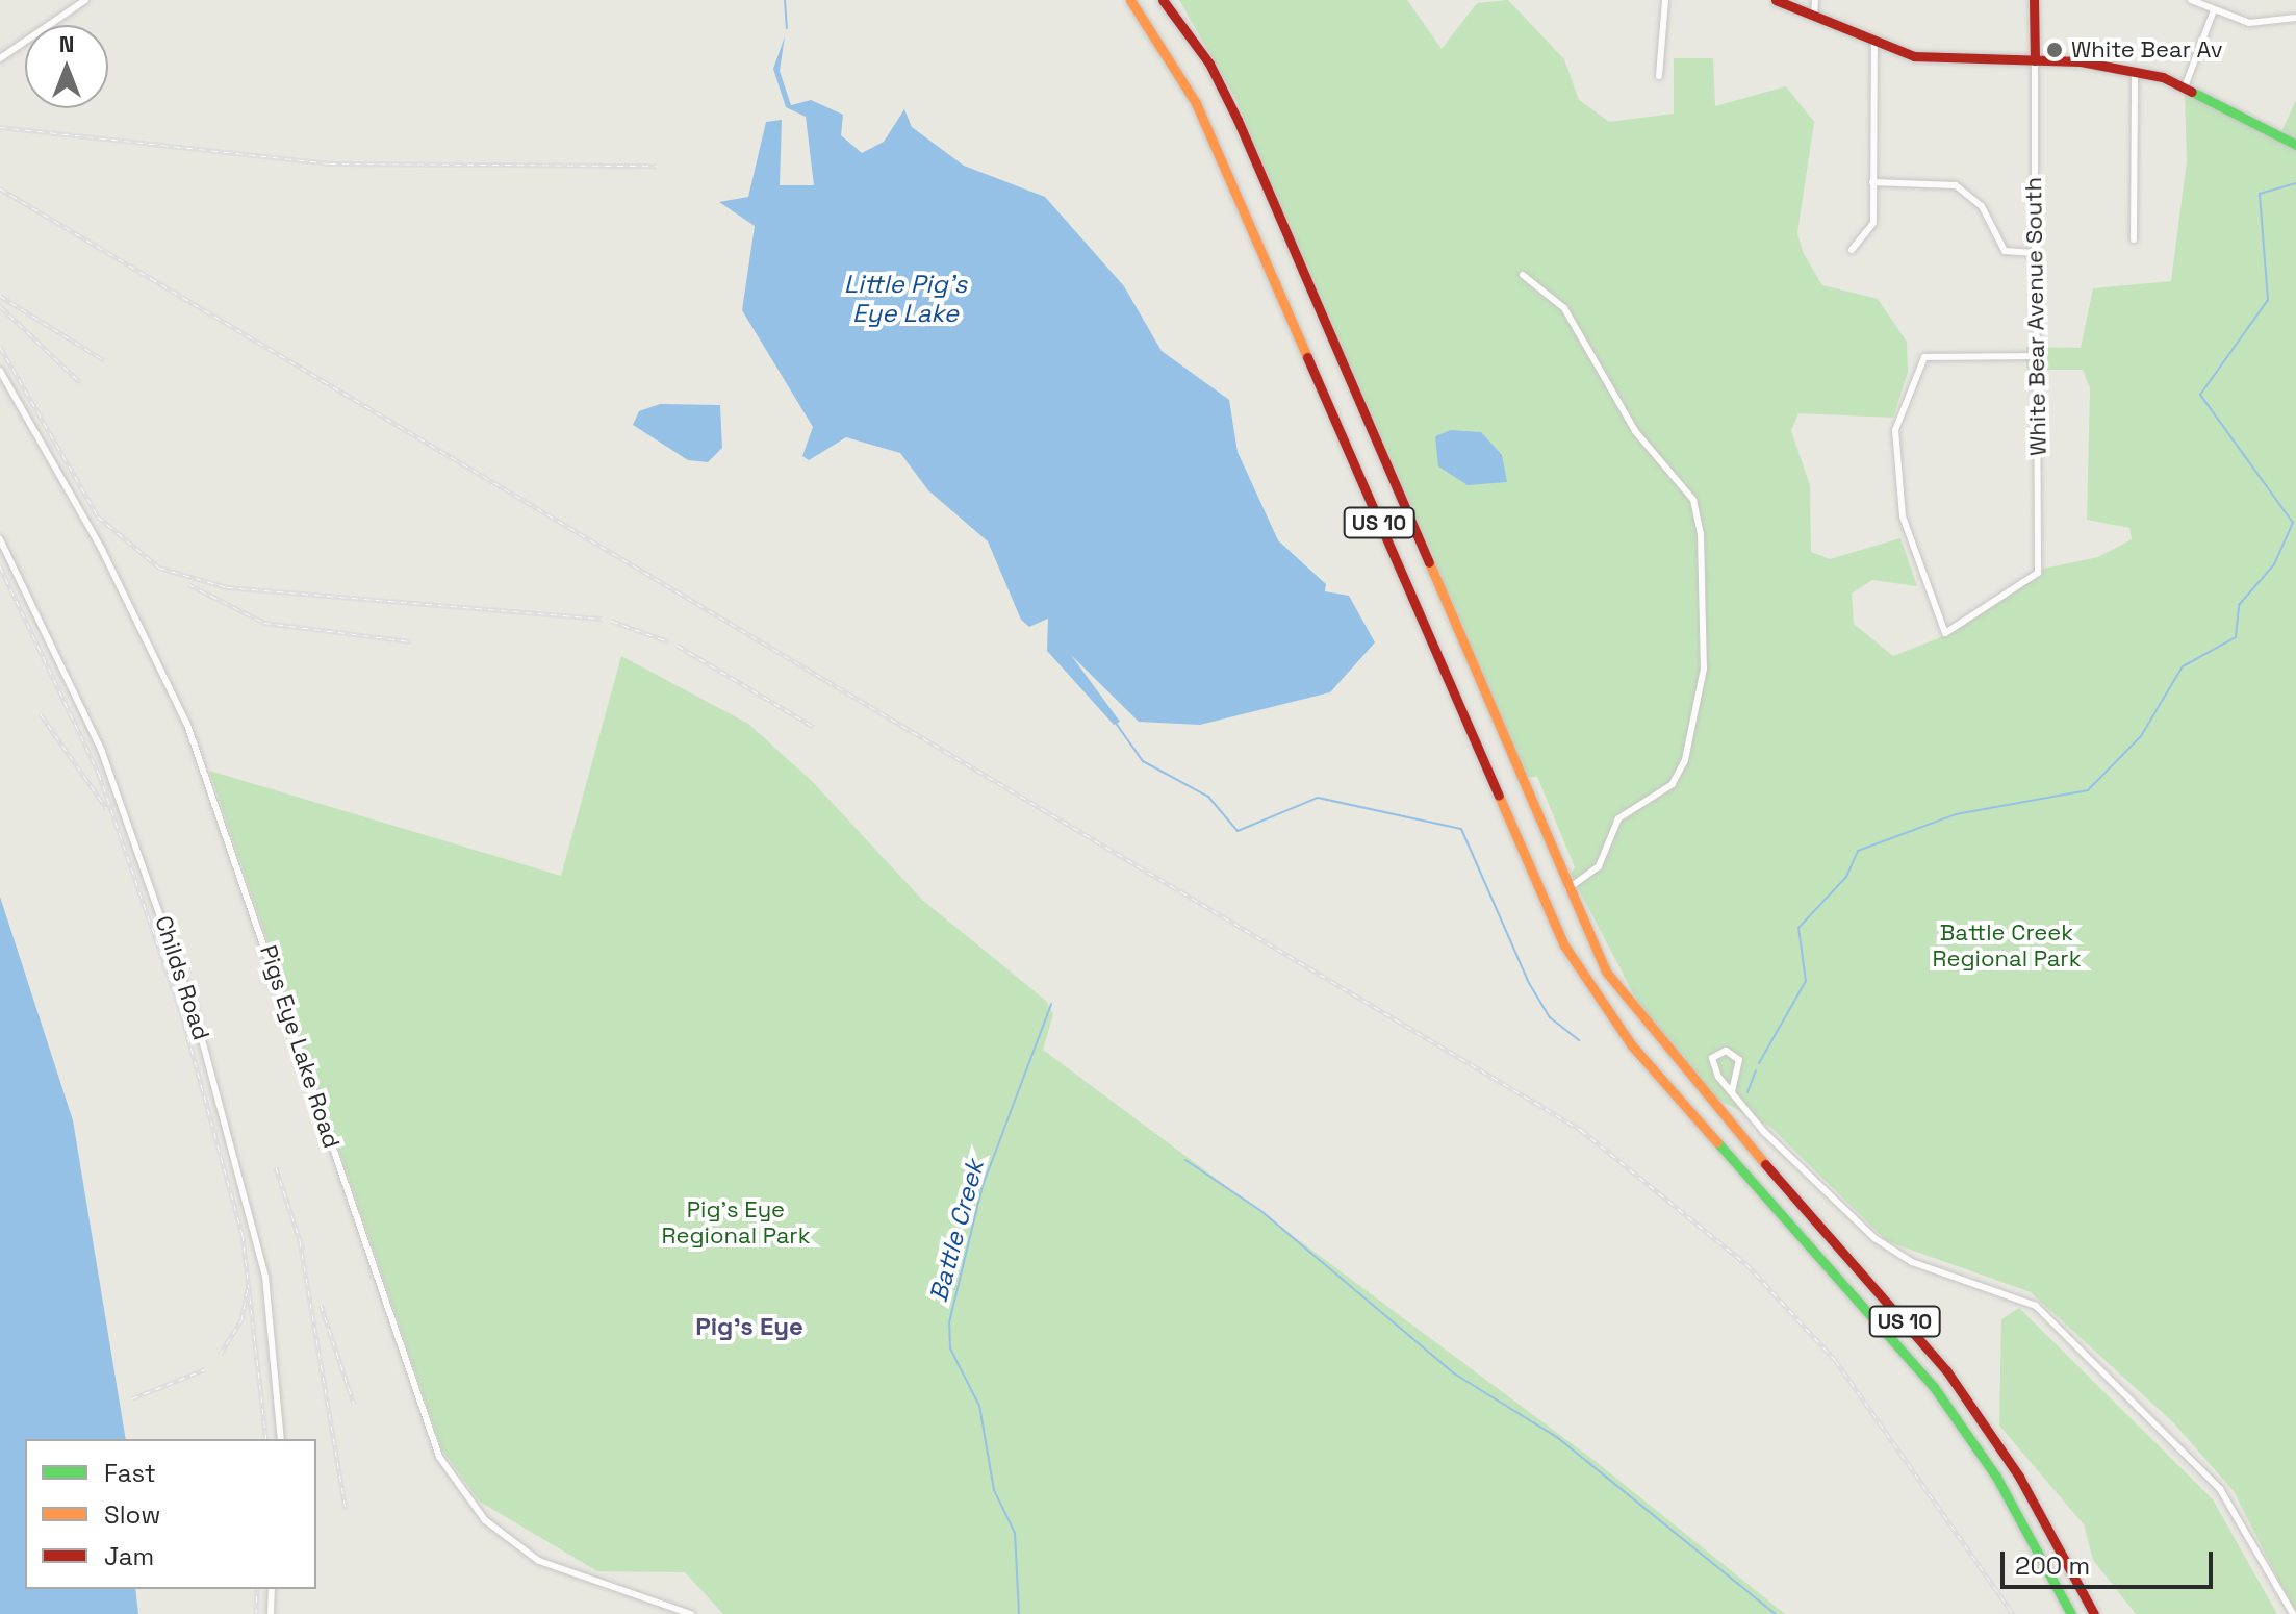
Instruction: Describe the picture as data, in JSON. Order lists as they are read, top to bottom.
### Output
{
  "streets": {
    "main road": ["US 10"],
    "street": ["White Bear Avenue South", "Childs Road", "Pigs Eye Lake Road"]
  },
  "districts": ["Pig's Eye"],
  "water": ["Little Pig's Eye Lake", "Battle Creek"],
  "parks": ["Battle Creek Regional Park", "Pig's Eye Regional Park"],
  "places": ["White Bear Av"],
  "legend": ["Fast", "Slow", "Jam"],
  "scale_bar": "200 m",
  "north": "top"
}
